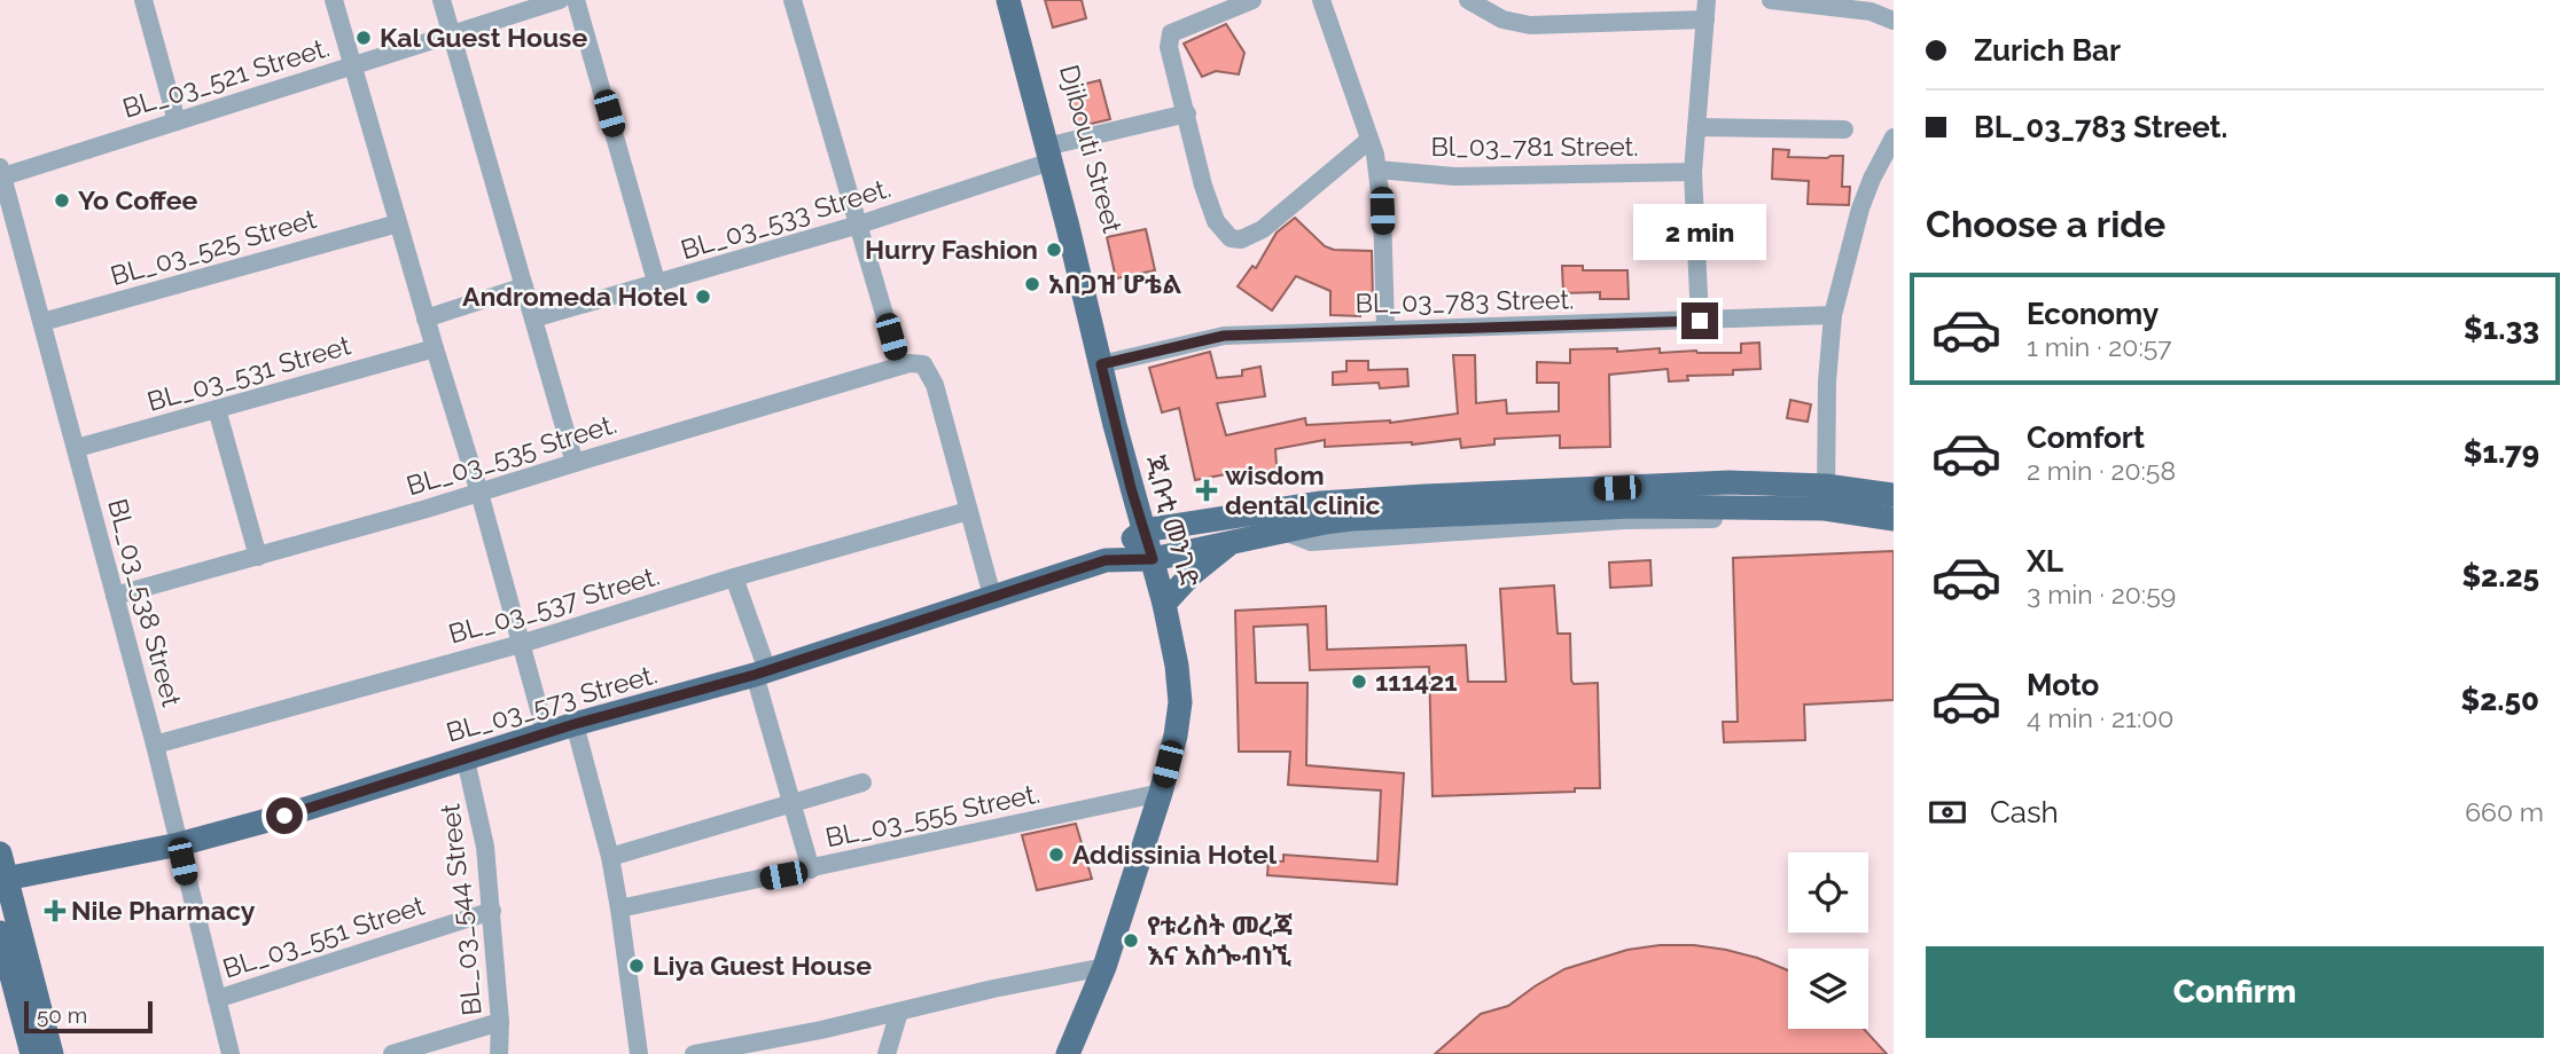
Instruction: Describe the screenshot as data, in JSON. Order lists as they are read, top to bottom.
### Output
{
  "streets": {
    "main road": ["Djibouti Street", "ጂቡቲ መንገድ", "BL_03_573 Street."],
    "street": [
      "BL_03_521 Street.",
      "Bl_03_781 Street.",
      "BL_03_533 Street.",
      "BL_03_525 Street",
      "BL_03_783 Street.",
      "BL_03_531 Street",
      "BL_03_535 Street.",
      "BL_03_538 Street",
      "BL_03_537 Street.",
      "BL_03_555 Street.",
      "BL_03_544 Street",
      "BL_03_551 Street"
    ]
  },
  "crossings": [
    ["BL_03_521 Street.", "BL_03_538 Street"],
    ["Djibouti Street", "BL_03_533 Street."],
    ["Djibouti Street", "BL_03_783 Street."],
    ["Djibouti Street", "ጂቡቲ መንገድ"],
    ["BL_03_525 Street", "BL_03_538 Street"],
    ["BL_03_531 Street", "BL_03_538 Street"],
    ["BL_03_535 Street.", "BL_03_538 Street"],
    ["BL_03_535 Street.", "BL_03_537 Street."],
    ["ጂቡቲ መንገድ", "BL_03_555 Street."],
    ["BL_03_538 Street", "BL_03_537 Street."],
    ["BL_03_538 Street", "BL_03_573 Street."],
    ["BL_03_538 Street", "BL_03_551 Street"],
    ["BL_03_573 Street.", "BL_03_544 Street"],
    ["BL_03_544 Street", "BL_03_551 Street"]
  ],
  "places": {
    "other": [
      "Kal Guest House",
      "Yo Coffee",
      "Hurry Fashion",
      "አበጋዝ ሆቴል",
      "Andromeda Hotel",
      "111421",
      "Addissinia Hotel",
      "የቱሪስት መረጃ እና አስጐብነኚ",
      "Liya Guest House"
    ],
    "health": ["wisdom dental clinic", "Nile Pharmacy"]
  },
  "scale_bar": "50 m",
  "page": {
    "banner": ["Zurich Bar", "BL_03_783 Street."],
    "heading": "Choose a ride",
    "bubble": "2 min",
    "list": [
      {
        "name": "Economy",
        "note": "1 min · 20:57",
        "value": "$1.33"
      },
      {
        "name": "Comfort",
        "note": "2 min · 20:58",
        "value": "$1.79"
      },
      {
        "name": "XL",
        "note": "3 min · 20:59",
        "value": "$2.25"
      },
      {
        "name": "Moto",
        "note": "4 min · 21:00",
        "value": "$2.50"
      }
    ],
    "pay": ["Cash", "660 m"],
    "buttons": "Confirm",
    "scale": "50 m"
  }
}
